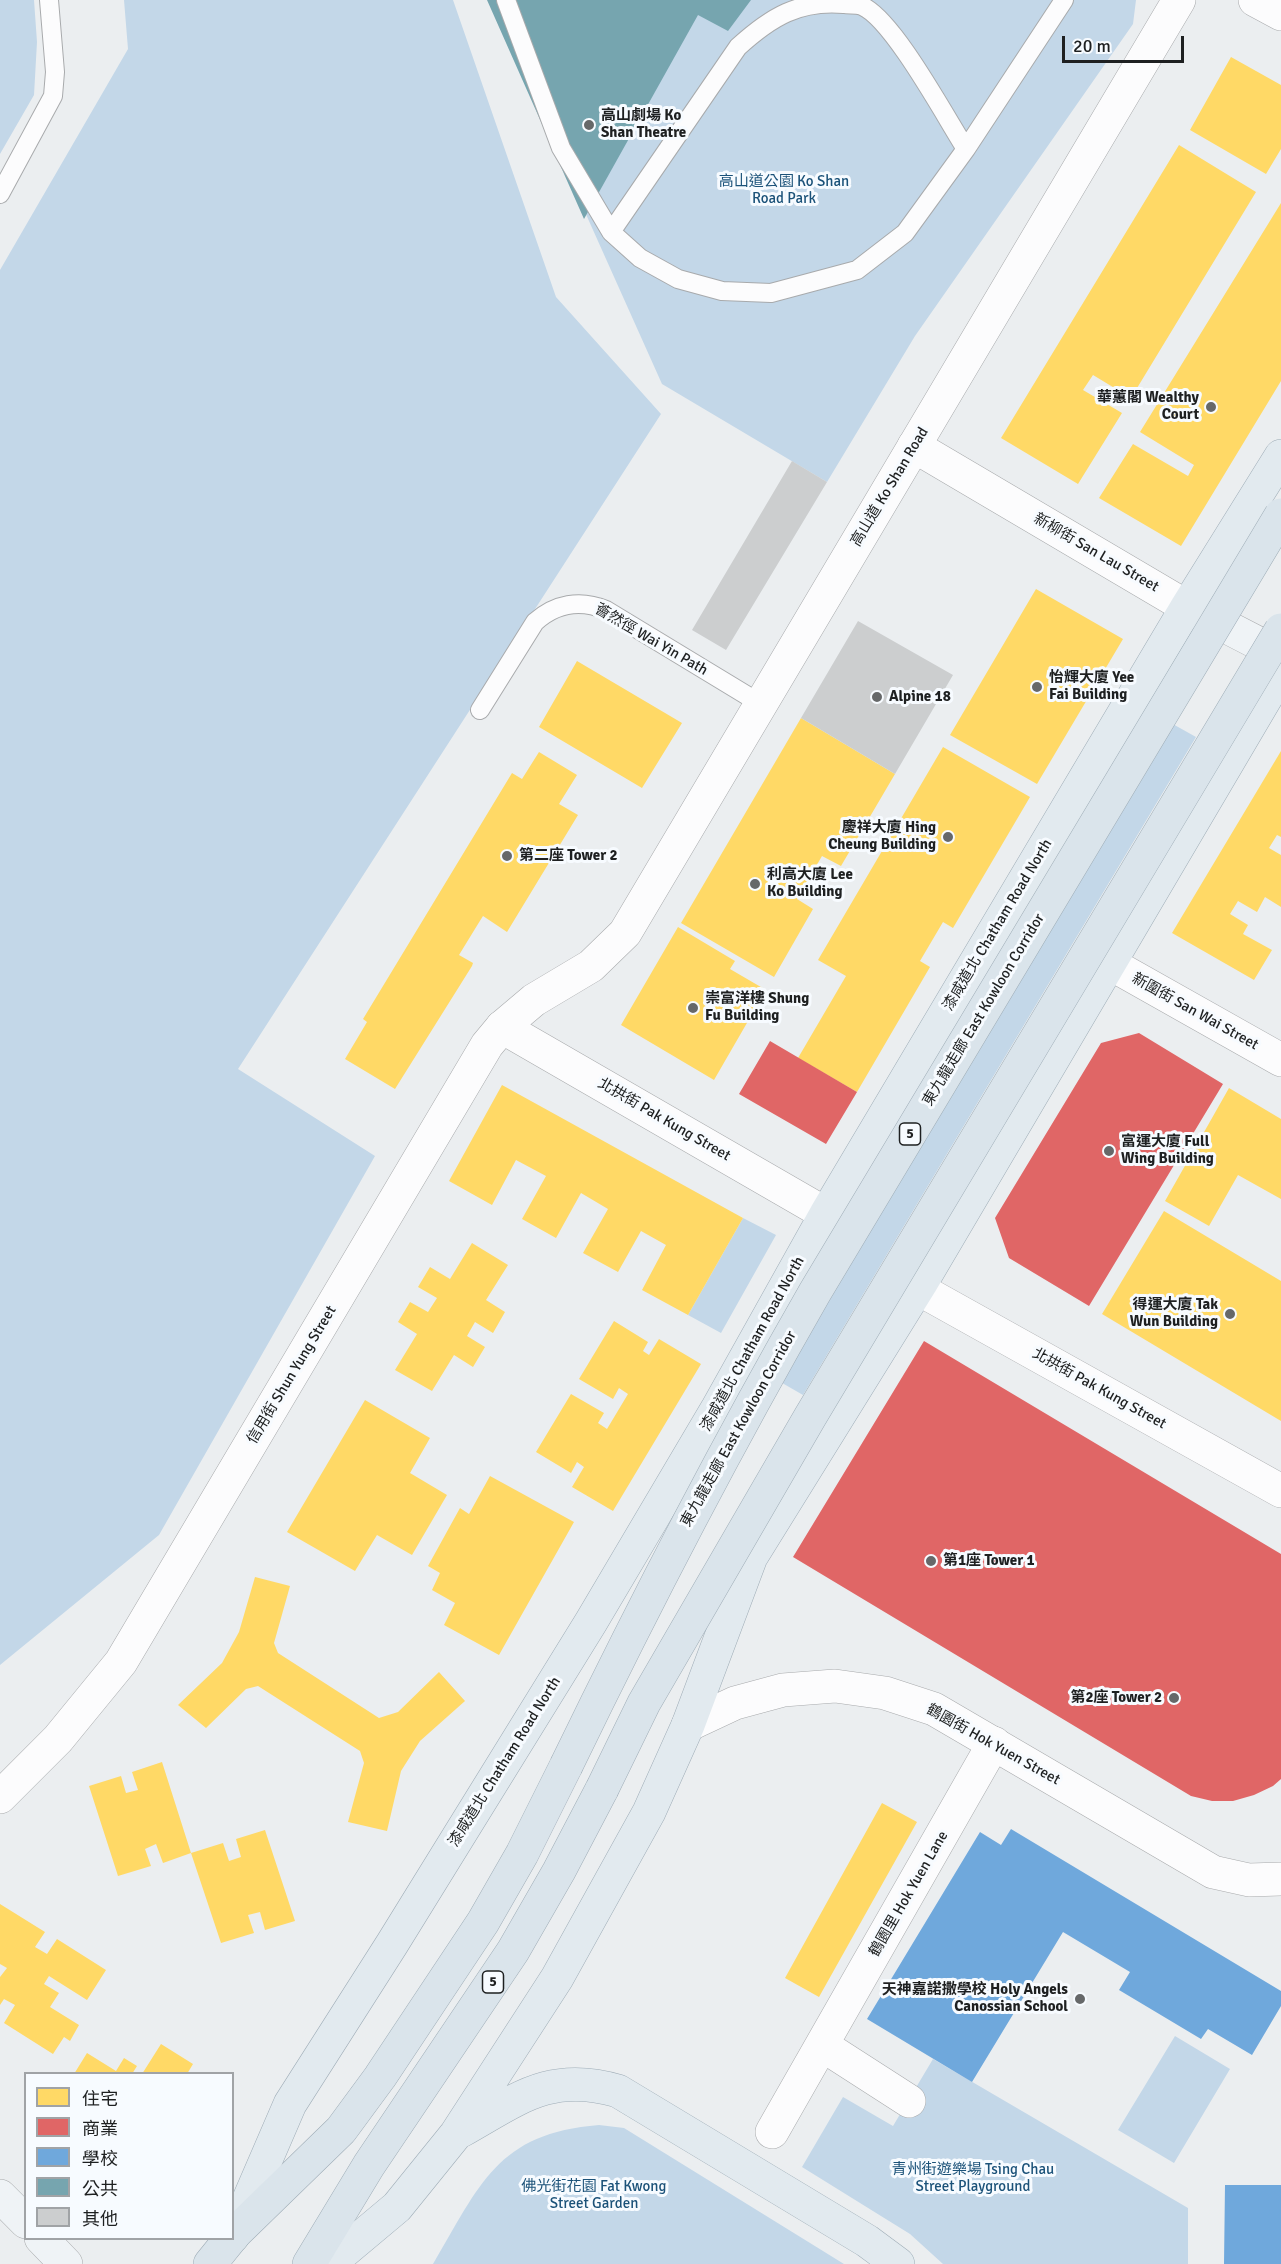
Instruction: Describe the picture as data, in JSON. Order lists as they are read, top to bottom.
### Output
{
  "streets": {
    "highway": ["漆咸道北 Chatham Road North", "東九龍走廊 East Kowloon Corridor", "5"],
    "main road": ["新柳街 San Lau Street"],
    "street": [
      "高山道 Ko Shan Road",
      "新圍街 San Wai Street",
      "北拱街 Pak Kung Street",
      "信用街 Shun Yung Street",
      "鶴園街 Hok Yuen Street",
      "鶴園里 Hok Yuen Lane"
    ],
    "lane": ["薈然徑 Wai Yin Path"]
  },
  "crossings": [
    ["高山道 Ko Shan Road", "新柳街 San Lau Street"],
    ["高山道 Ko Shan Road", "薈然徑 Wai Yin Path"],
    ["高山道 Ko Shan Road", "信用街 Shun Yung Street"],
    ["新柳街 San Lau Street", "漆咸道北 Chatham Road North"],
    ["漆咸道北 Chatham Road North", "東九龍走廊 East Kowloon Corridor"],
    ["漆咸道北 Chatham Road North", "北拱街 Pak Kung Street"],
    ["北拱街 Pak Kung Street", "信用街 Shun Yung Street"],
    ["鶴園街 Hok Yuen Street", "鶴園里 Hok Yuen Lane"]
  ],
  "parks": ["高山道公園 Ko Shan Road Park", "青州街遊樂場 Tsing Chau Street Playground", "佛光街花園 Fat Kwong Street Garden"],
  "places": [
    "高山劇場 Ko Shan Theatre",
    "華蕙閣 Wealthy Court",
    "怡輝大廈 Yee Fai Building",
    "Alpine 18",
    "慶祥大廈 Hing Cheung Building",
    "第二座 Tower 2",
    "利高大廈 Lee Ko Building",
    "崇富洋樓 Shung Fu Building",
    "富運大廈 Full Wing Building",
    "得運大廈 Tak Wun Building",
    "第1座 Tower 1",
    "第2座 Tower 2",
    "天神嘉諾撒學校 Holy Angels Canossian School"
  ],
  "legend": [
    "住宅",
    "商業",
    "學校",
    "公共",
    "其他"
  ],
  "scale_bar": "20 m"
}
